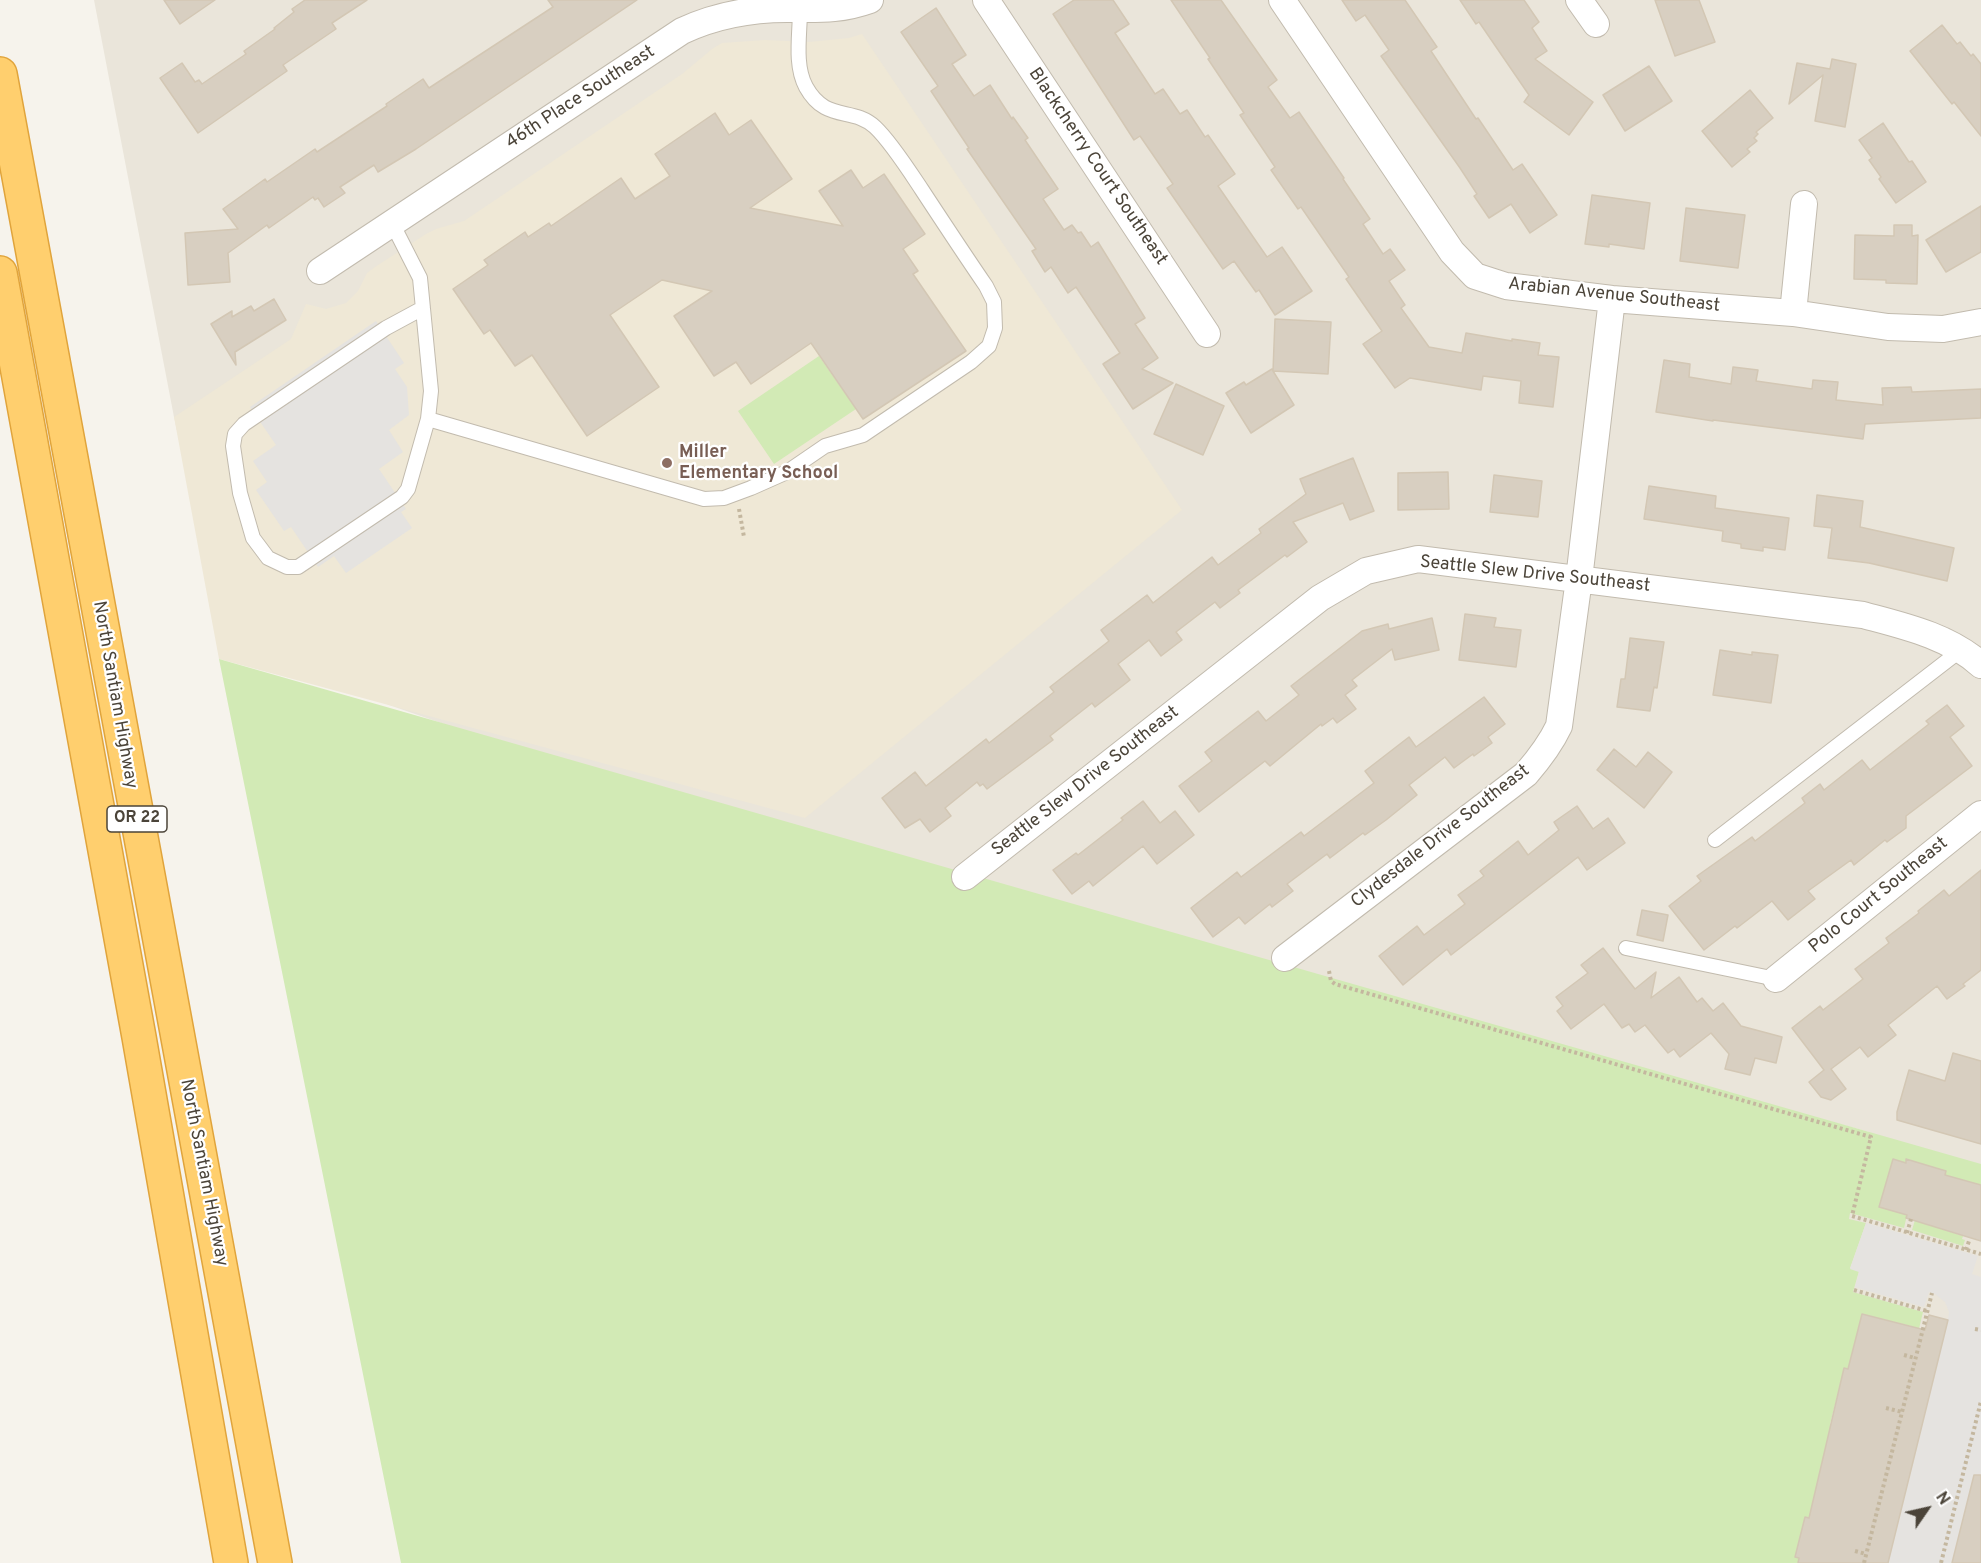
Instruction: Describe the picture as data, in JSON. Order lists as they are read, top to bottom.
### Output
{
  "streets": {
    "highway": ["North Santiam Highway", "OR 22"],
    "street": [
      "46th Place Southeast",
      "Blackcherry Court Southeast",
      "Arabian Avenue Southeast",
      "Seattle Slew Drive Southeast",
      "Clydesdale Drive Southeast",
      "Polo Court Southeast"
    ]
  },
  "crossings": [
    ["Arabian Avenue Southeast", "Clydesdale Drive Southeast"],
    ["Seattle Slew Drive Southeast", "Clydesdale Drive Southeast"]
  ],
  "places": ["Miller Elementary School"],
  "north": "top right"
}
